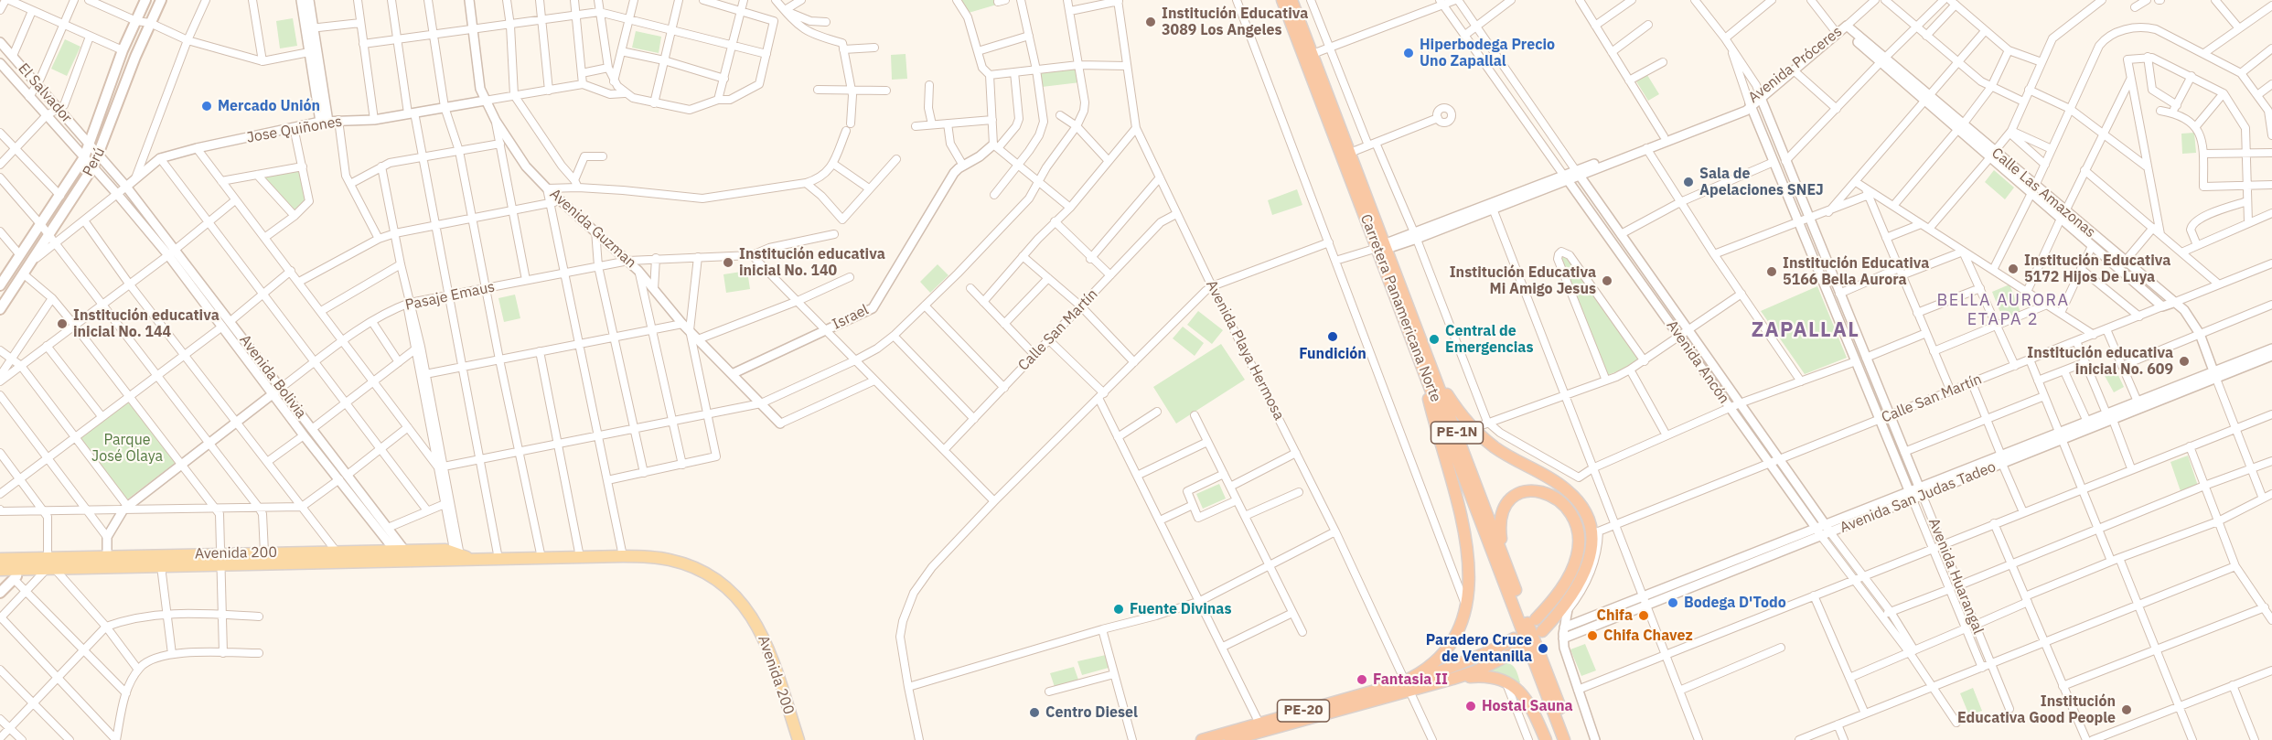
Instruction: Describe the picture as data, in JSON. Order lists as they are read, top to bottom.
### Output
{
  "streets": {
    "highway": ["Carretera Panamericana Norte", "PE-1N", "PE-20"],
    "main road": ["Perú", "Avenida 200"],
    "street": [
      "Avenida Próceres",
      "El Salvador",
      "Jose Quiñones",
      "Calle Las Amazonas",
      "Avenida Guzman",
      "Pasaje Emaus",
      "Israel",
      "Calle San Martín",
      "Avenida Playa Hermosa",
      "Avenida Ancón",
      "Avenida Bolivia",
      "Avenida San Judas Tadeo",
      "Avenida Huarangal"
    ]
  },
  "crossings": [
    ["Avenida Próceres", "Calle Las Amazonas"],
    ["Avenida Próceres", "Carretera Panamericana Norte"],
    ["Avenida Próceres", "Avenida Ancón"],
    ["Avenida Próceres", "Avenida Huarangal"],
    ["El Salvador", "Perú"],
    ["El Salvador", "Avenida Bolivia"],
    ["Jose Quiñones", "Perú"],
    ["Jose Quiñones", "Avenida Guzman"],
    ["Jose Quiñones", "Avenida Bolivia"],
    ["Perú", "Avenida Bolivia"],
    ["Calle Las Amazonas", "Calle San Martín"],
    ["Calle Las Amazonas", "Avenida San Judas Tadeo"],
    ["Avenida Guzman", "Pasaje Emaus"],
    ["Avenida Guzman", "Israel"],
    ["Pasaje Emaus", "Avenida Bolivia"],
    ["Calle San Martín", "Avenida Playa Hermosa"],
    ["Calle San Martín", "Avenida Ancón"],
    ["Calle San Martín", "Avenida Huarangal"],
    ["Avenida Playa Hermosa", "PE-20"],
    ["Avenida Ancón", "Avenida San Judas Tadeo"],
    ["Avenida Bolivia", "Avenida 200"],
    ["Avenida San Judas Tadeo", "Avenida Huarangal"]
  ],
  "districts": ["BELLA AURORA ETAPA 2", "ZAPALLAL"],
  "parks": ["Parque José Olaya"],
  "places": [
    "Institución Educativa 3089 Los Angeles",
    "Hiperbodega Precio Uno Zapallal",
    "Mercado Unión",
    "Sala de Apelaciones SNEJ",
    "Institución educativa inicial No. 140",
    "Institución Educativa 5172 Hijos De Luya",
    "Institución Educativa 5166 Bella Aurora",
    "Institución Educativa Mi Amigo Jesus",
    "Institución educativa inicial No. 144",
    "Fundición",
    "Central de Emergencias",
    "Institución educativa inicial No. 609",
    "Bodega D'Todo",
    "Fuente Divinas",
    "Chifa",
    "Chifa Chavez",
    "Paradero Cruce de Ventanilla",
    "Fantasia II",
    "Hostal Sauna",
    "Institución Educativa Good People",
    "Centro Diesel"
  ]
}
